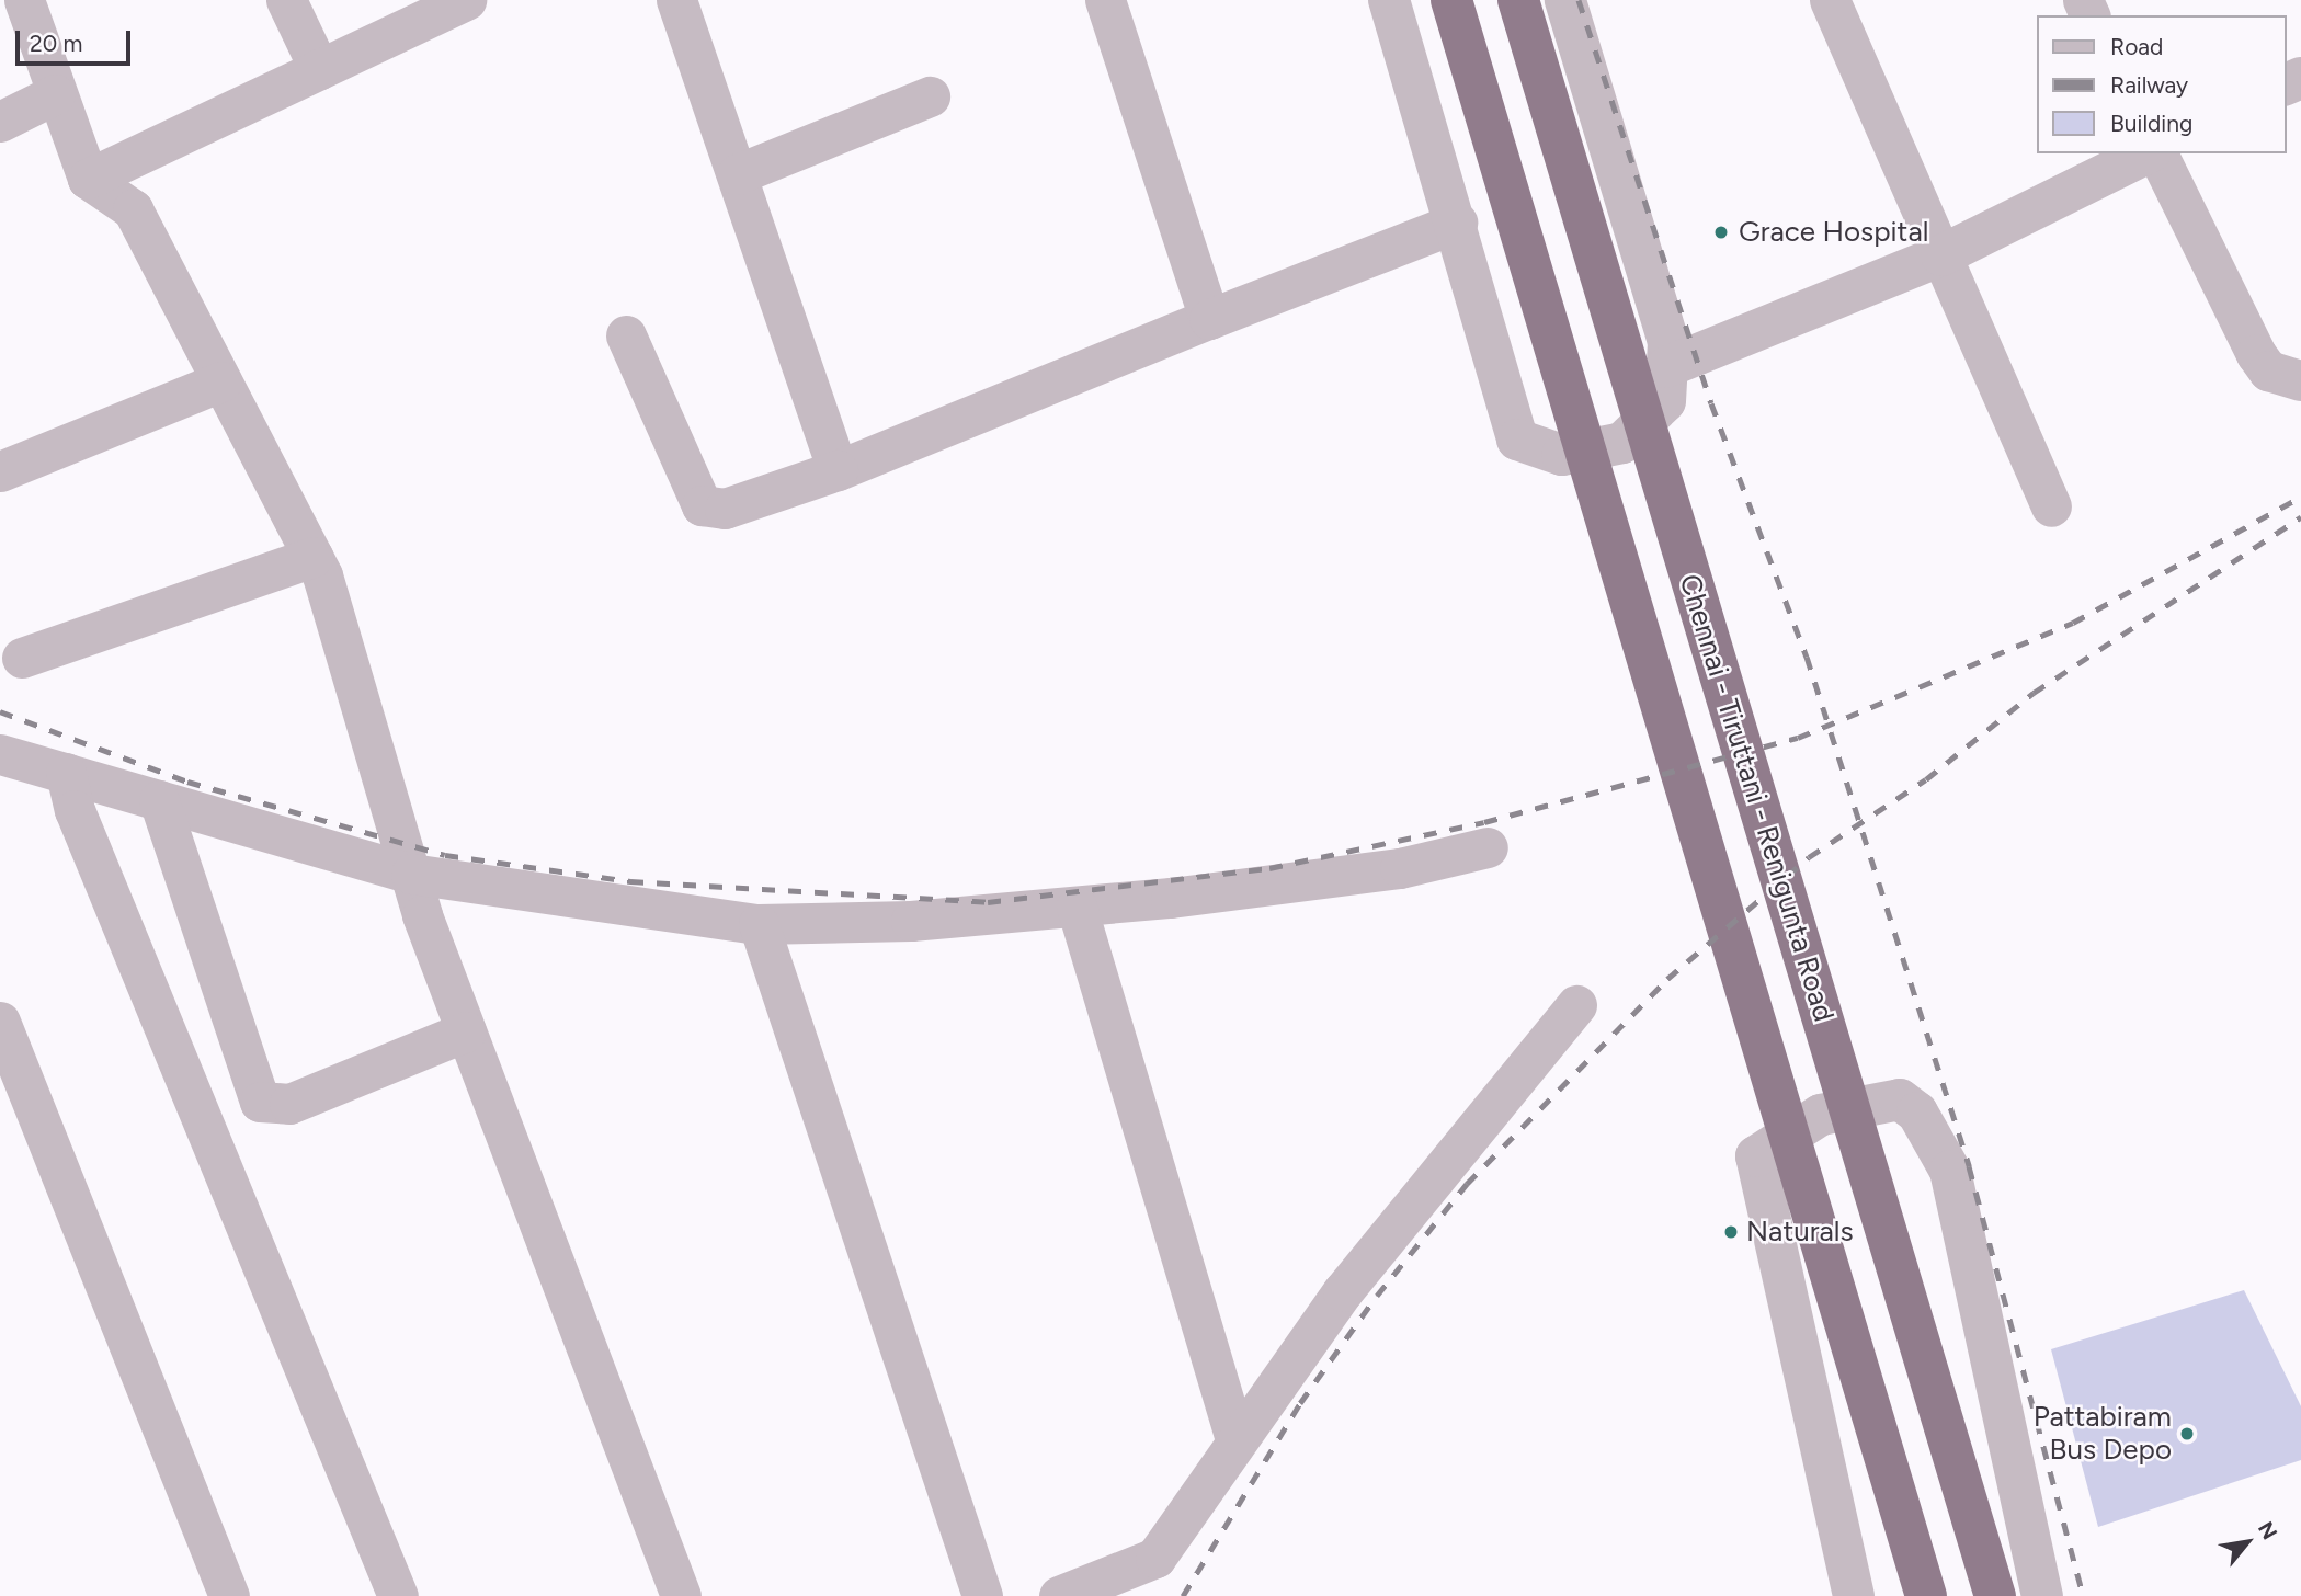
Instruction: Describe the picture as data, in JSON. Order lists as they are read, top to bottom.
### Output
{
  "streets": {
    "highway": ["Chennai - Tiruttani - Renigunta Road"]
  },
  "places": ["Grace Hospital", "Naturals", "Pattabiram Bus Depo"],
  "legend": ["Road", "Railway", "Building"],
  "scale_bar": "20 m",
  "north": "top right"
}
